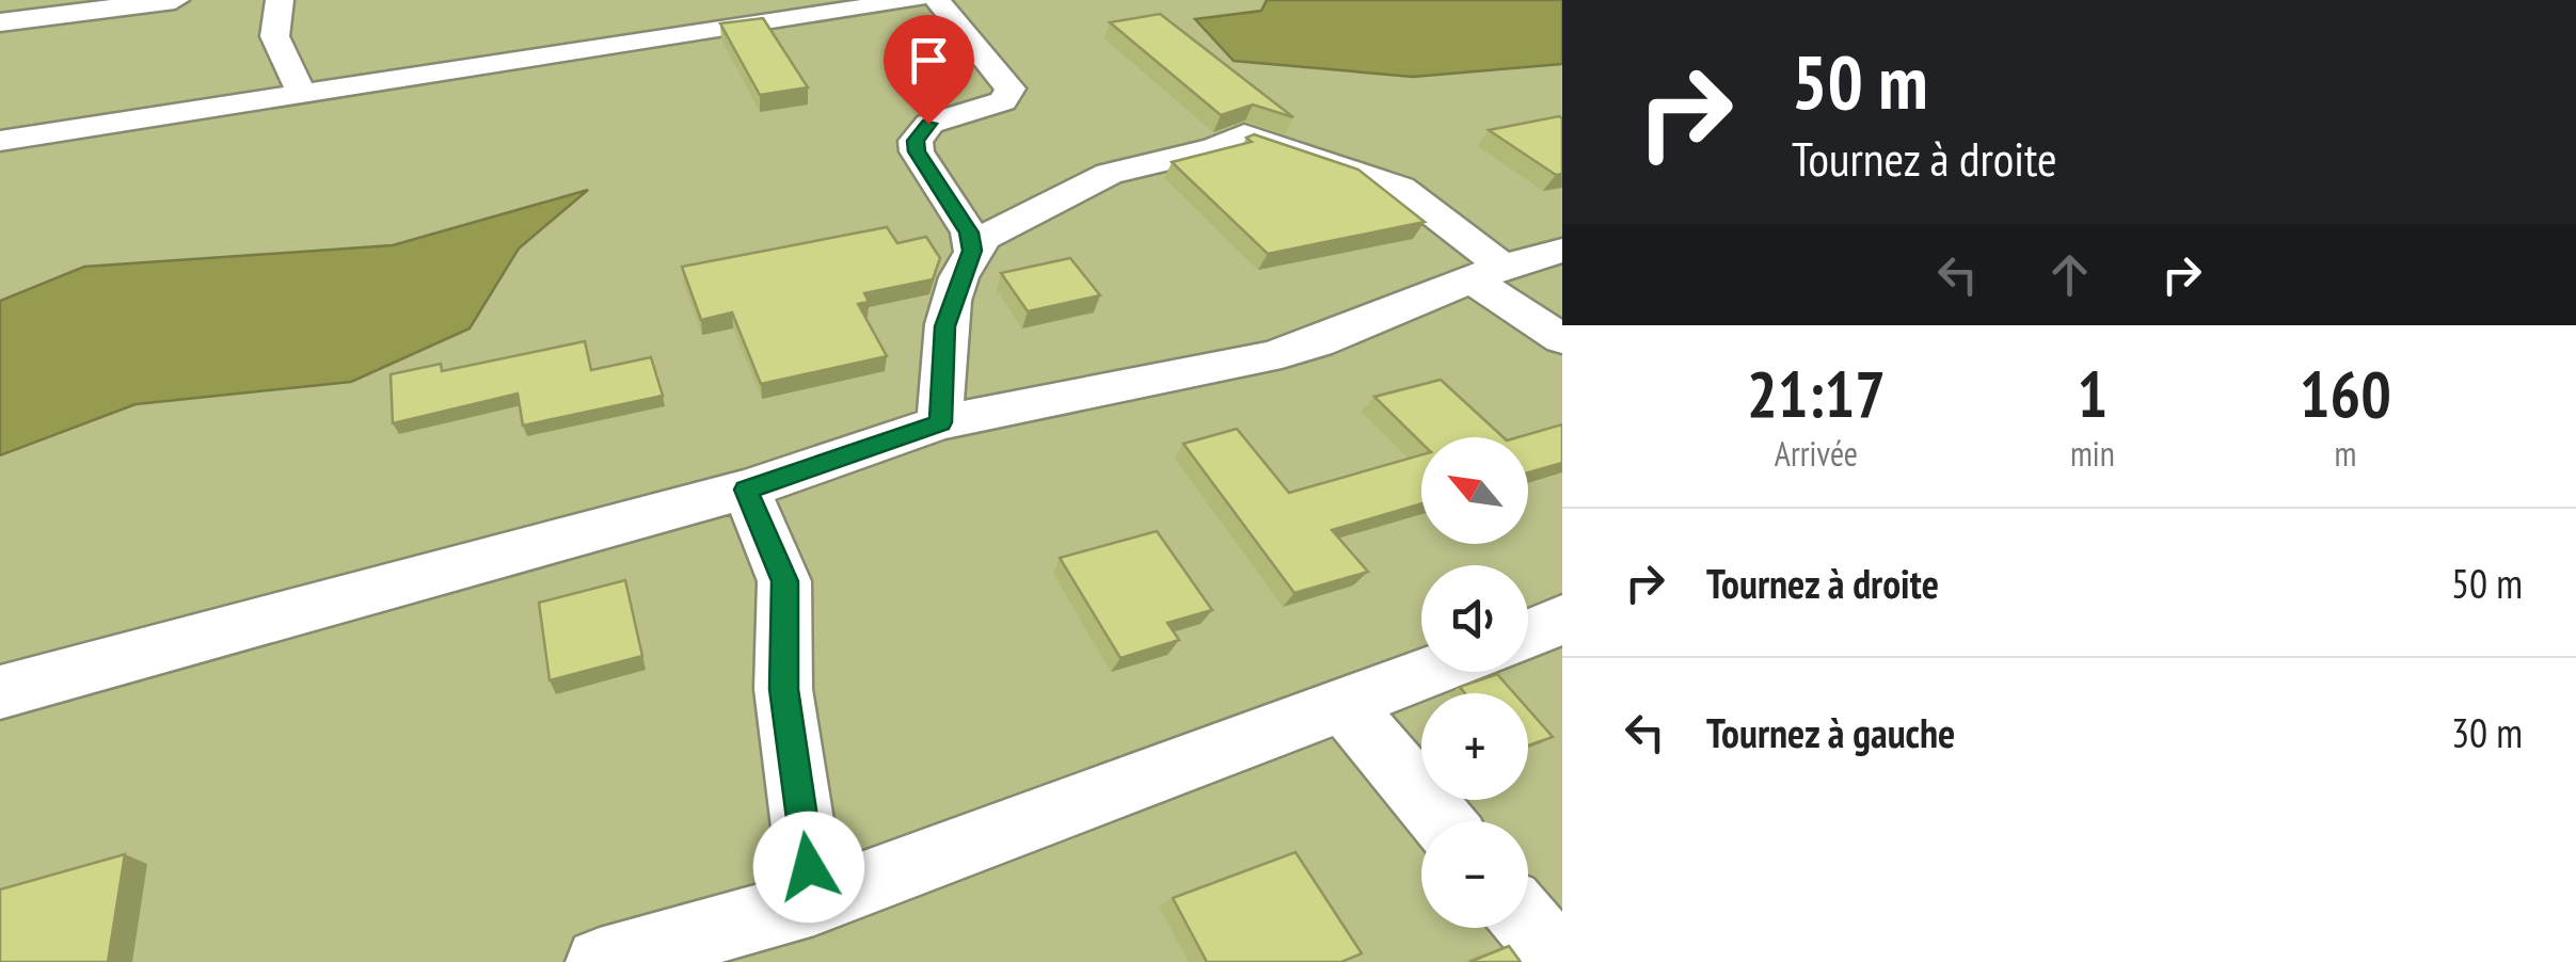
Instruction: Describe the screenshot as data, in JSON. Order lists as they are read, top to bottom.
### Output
{
  "north": "top left",
  "page": {
    "turn": ["50 m", "Tournez à droite"],
    "eta": [
      "21:17",
      "Arrivée",
      "1",
      "min",
      "160",
      "m"
    ],
    "map_buttons": ["+", "−"],
    "list": [
      {
        "name": "Tournez à droite",
        "value": "50 m"
      },
      {
        "name": "Tournez à gauche",
        "value": "30 m"
      }
    ]
  }
}
